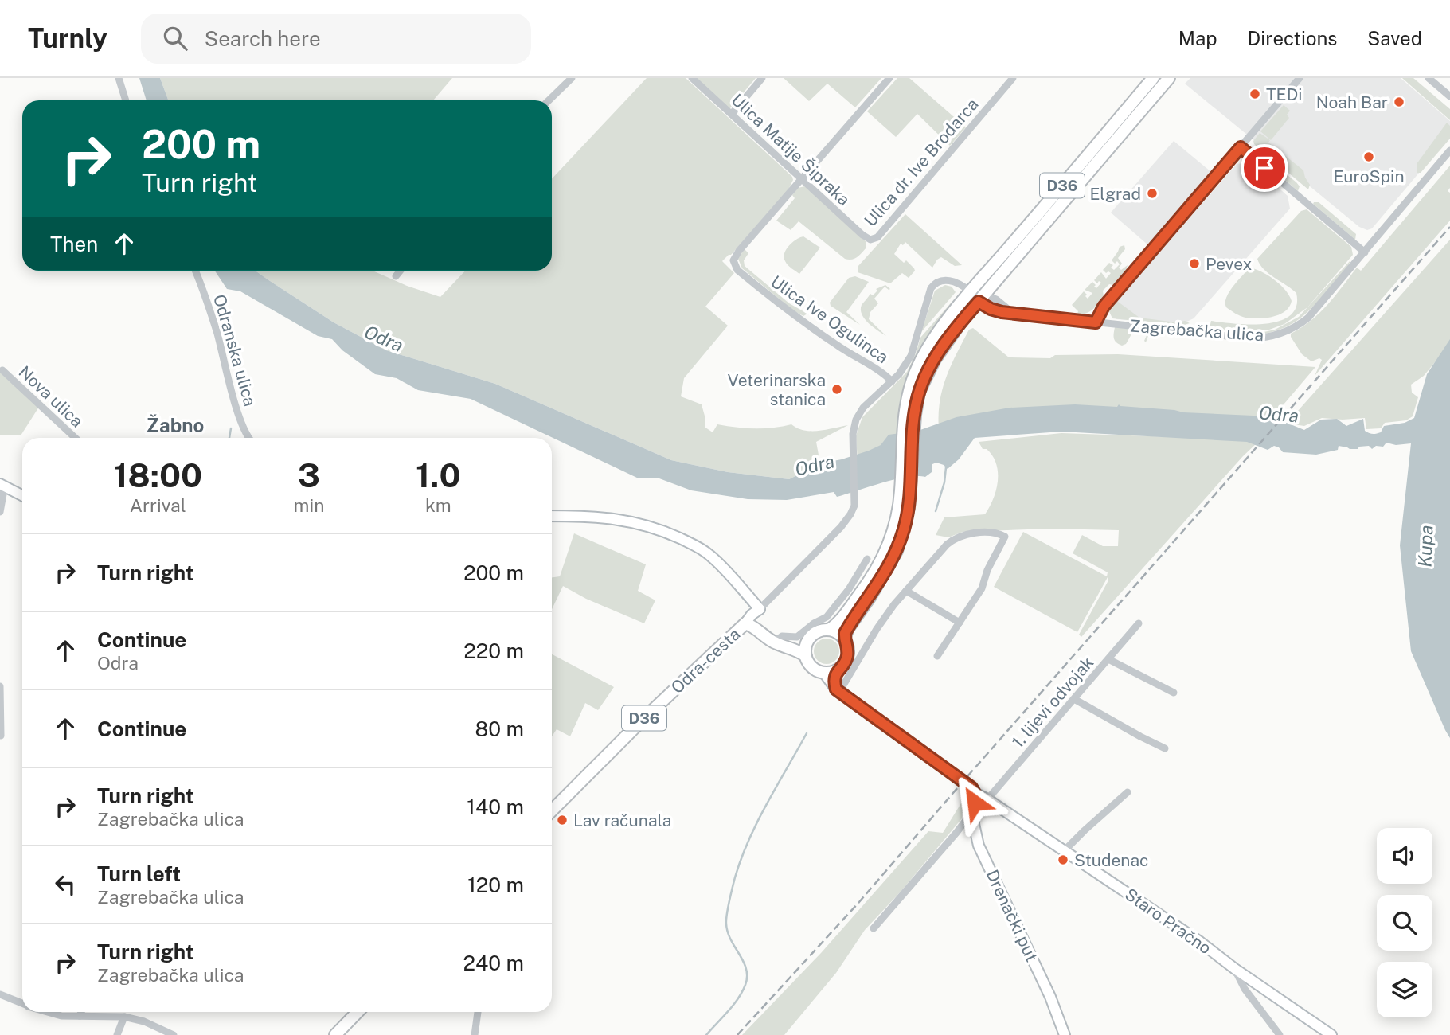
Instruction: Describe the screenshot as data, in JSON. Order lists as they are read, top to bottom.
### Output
{
  "streets": {
    "main road": [
      "D36",
      "Odra-cesta",
      "Drenački put",
      "Staro Pračno"
    ],
    "street": [
      "Ulica Matije Šipraka",
      "Ulica dr. Ive Brodarca",
      "Ulica Ive Ogulinca",
      "Zagrebačka ulica",
      "Odranska ulica",
      "Nova ulica",
      "1. lijevi odvojak"
    ]
  },
  "crossings": [
    ["Ulica Matije Šipraka", "Ulica dr. Ive Brodarca"],
    ["Ulica Matije Šipraka", "Ulica Ive Ogulinca"],
    ["D36", "Zagrebačka ulica"],
    ["D36", "Staro Pračno"],
    ["Ulica Ive Ogulinca", "Zagrebačka ulica"],
    ["Zagrebačka ulica", "Odra-cesta"],
    ["1. lijevi odvojak", "Staro Pračno"],
    ["Drenački put", "Staro Pračno"]
  ],
  "districts": ["Žabno"],
  "water": ["Odra", "Kupa"],
  "places": [
    "TEDi",
    "Noah Bar",
    "EuroSpin",
    "Elgrad",
    "Pevex",
    "Veterinarska stanica",
    "Lav računala",
    "Studenac"
  ],
  "page": {
    "header": "Turnly",
    "search": "Search here",
    "nav": ["Map", "Directions", "Saved"],
    "turn": ["200 m", "Turn right"],
    "then": "Then",
    "eta": [
      "18:00",
      "Arrival",
      "3",
      "min",
      "1.0",
      "km"
    ],
    "list": [
      {
        "name": "Turn right",
        "value": "200 m"
      },
      {
        "name": "Continue",
        "note": "Odra",
        "value": "220 m"
      },
      {
        "name": "Continue",
        "value": "80 m"
      },
      {
        "name": "Turn right",
        "note": "Zagrebačka ulica",
        "value": "140 m"
      },
      {
        "name": "Turn left",
        "note": "Zagrebačka ulica",
        "value": "120 m"
      },
      {
        "name": "Turn right",
        "note": "Zagrebačka ulica",
        "value": "240 m"
      }
    ]
  }
}
